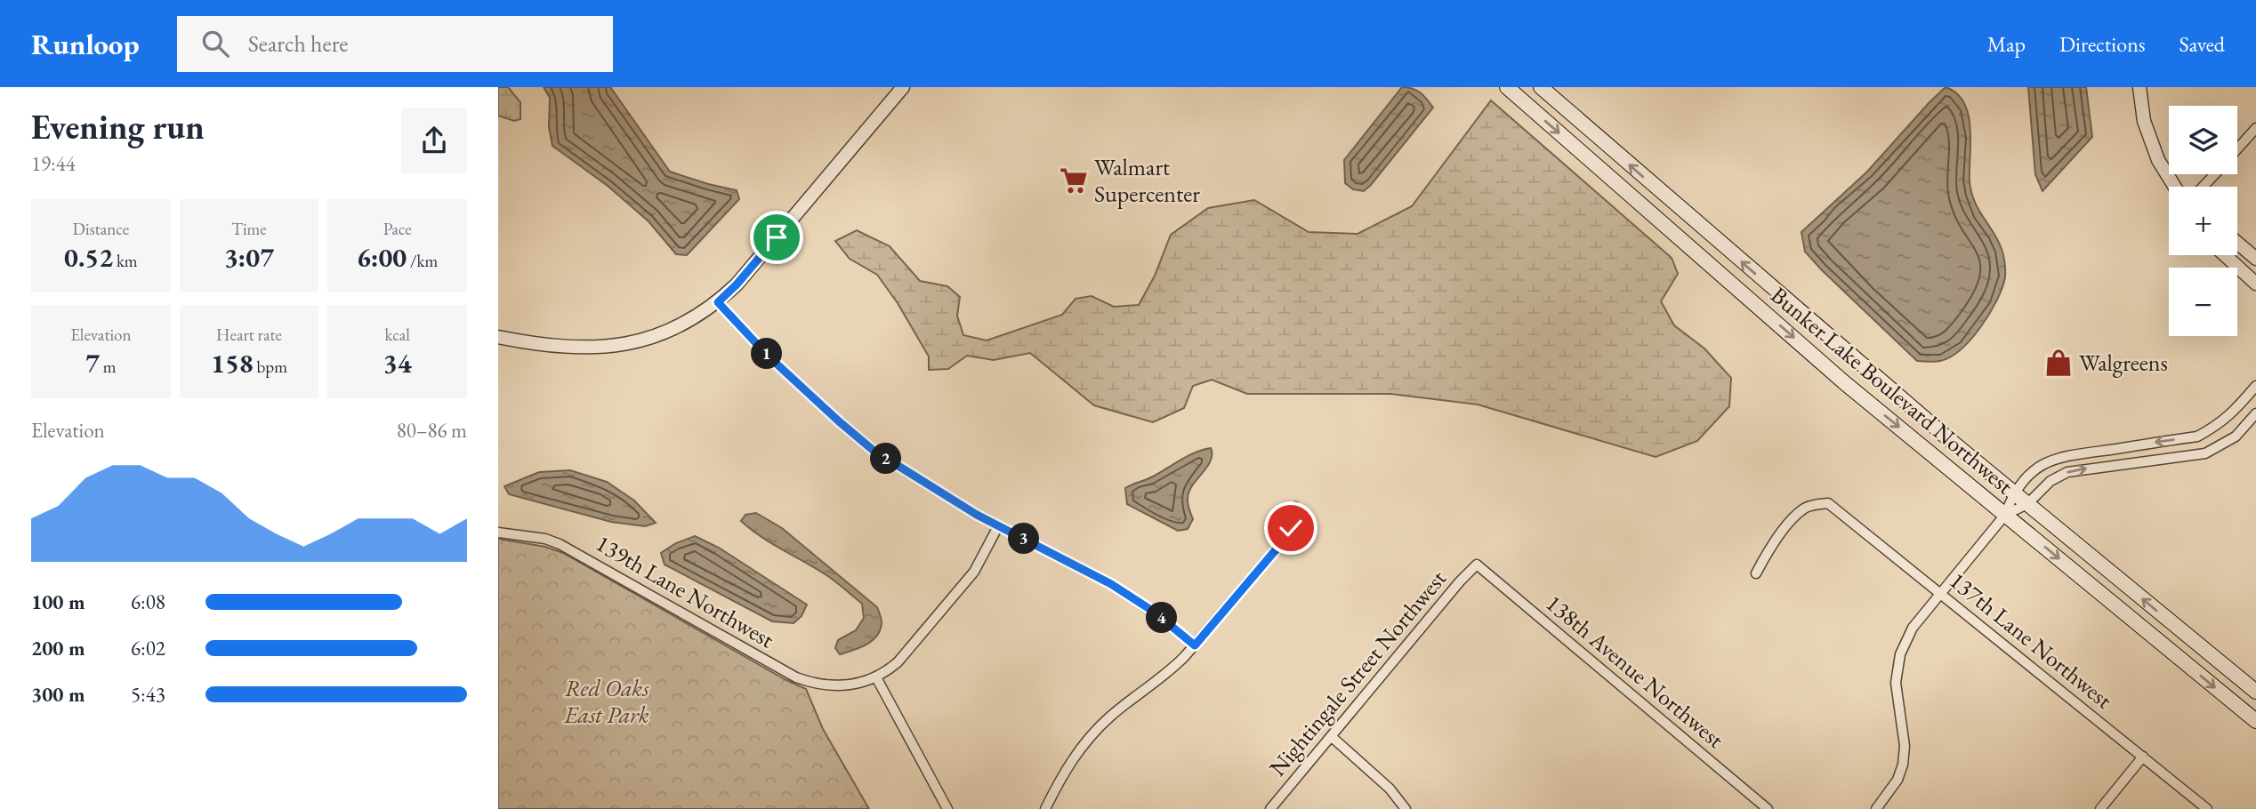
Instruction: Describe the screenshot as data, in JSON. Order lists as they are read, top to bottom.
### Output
{
  "streets": {
    "main road": ["Bunker Lake Boulevard Northwest"],
    "street": [
      "139th Lane Northwest",
      "137th Lane Northwest",
      "138th Avenue Northwest",
      "Nightingale Street Northwest"
    ]
  },
  "crossings": [
    ["138th Avenue Northwest", "Nightingale Street Northwest"]
  ],
  "parks": ["Red Oaks East Park"],
  "places": {
    "supermarket": ["Walmart Supercenter"],
    "shop": ["Walgreens"]
  },
  "page": {
    "header": "Runloop",
    "search": "Search here",
    "nav": ["Map", "Directions", "Saved"],
    "heading": ["Evening run", "19:44"],
    "map_buttons": ["+", "−"],
    "stats": [
      ["Distance", "0.52 km"],
      ["Time", "3:07"],
      ["Pace", "6:00 /km"],
      ["Elevation", "7 m"],
      ["Heart rate", "158 bpm"],
      ["kcal", "34"]
    ],
    "pins": [
      "1",
      "2",
      "3",
      "4"
    ],
    "chart": ["Elevation", "80–86 m"],
    "list": [
      {
        "name": "100 m",
        "note": "6:08"
      },
      {
        "name": "200 m",
        "note": "6:02"
      },
      {
        "name": "300 m",
        "note": "5:43"
      }
    ]
  }
}
